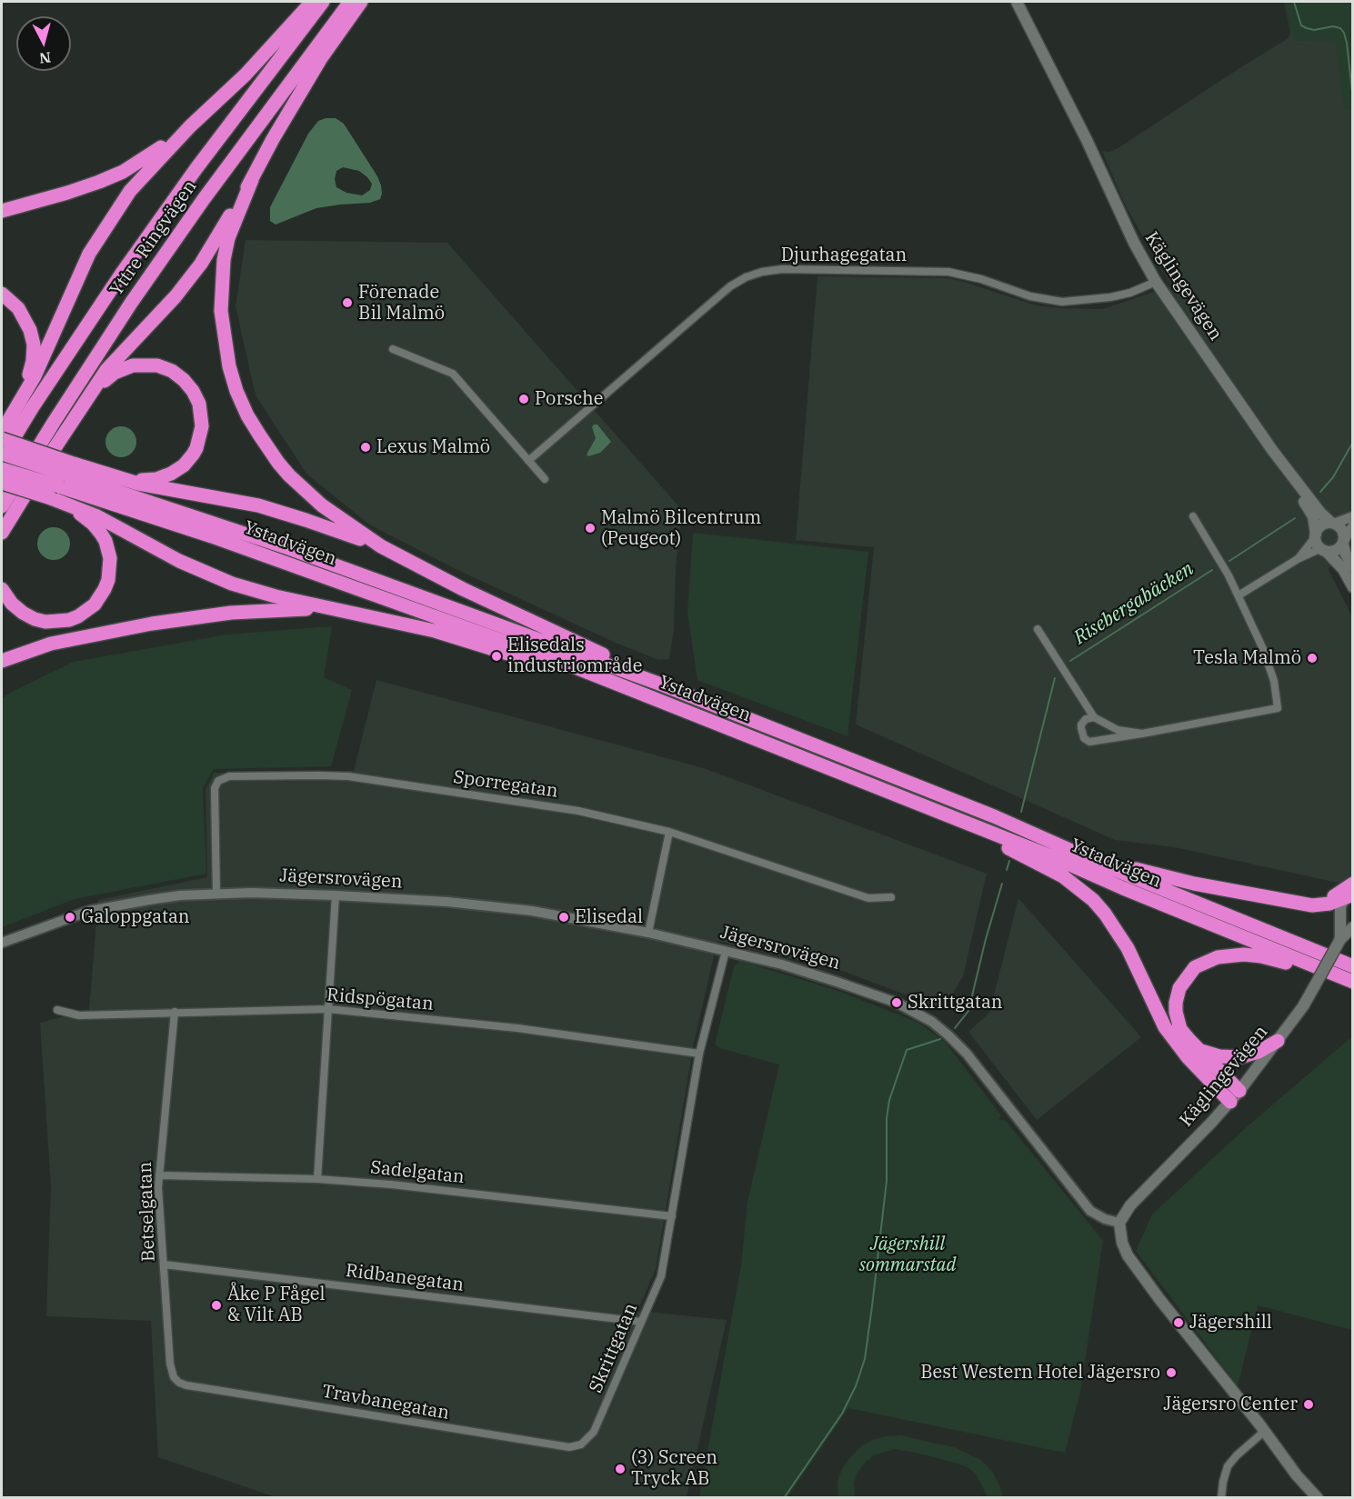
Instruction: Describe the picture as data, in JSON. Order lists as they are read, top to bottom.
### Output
{
  "streets": {
    "highway": ["Yttre Ringvägen", "Ystadvägen"],
    "main road": ["Käglingevägen"],
    "street": [
      "Djurhagegatan",
      "Sporregatan",
      "Jägersrovägen",
      "Ridspögatan",
      "Sadelgatan",
      "Betselgatan",
      "Ridbanegatan",
      "Skrittgatan",
      "Travbanegatan"
    ]
  },
  "crossings": [
    ["Djurhagegatan", "Käglingevägen"],
    ["Käglingevägen", "Jägersrovägen"],
    ["Sporregatan", "Jägersrovägen"],
    ["Jägersrovägen", "Skrittgatan"],
    ["Ridspögatan", "Betselgatan"],
    ["Ridspögatan", "Skrittgatan"],
    ["Sadelgatan", "Betselgatan"],
    ["Sadelgatan", "Skrittgatan"],
    ["Betselgatan", "Ridbanegatan"],
    ["Betselgatan", "Travbanegatan"],
    ["Ridbanegatan", "Skrittgatan"],
    ["Skrittgatan", "Travbanegatan"]
  ],
  "water": ["Risebergabäcken"],
  "parks": ["Jägershill sommarstad"],
  "places": [
    "Förenade Bil Malmö",
    "Porsche",
    "Lexus Malmö",
    "Malmö Bilcentrum (Peugeot)",
    "Elisedals industriområde",
    "Tesla Malmö",
    "Galoppgatan",
    "Elisedal",
    "Skrittgatan",
    "Åke P Fågel & Vilt AB",
    "Jägershill",
    "Best Western Hotel Jägersro",
    "Jägersro Center",
    "(3) Screen Tryck AB"
  ],
  "north": "bottom"
}
